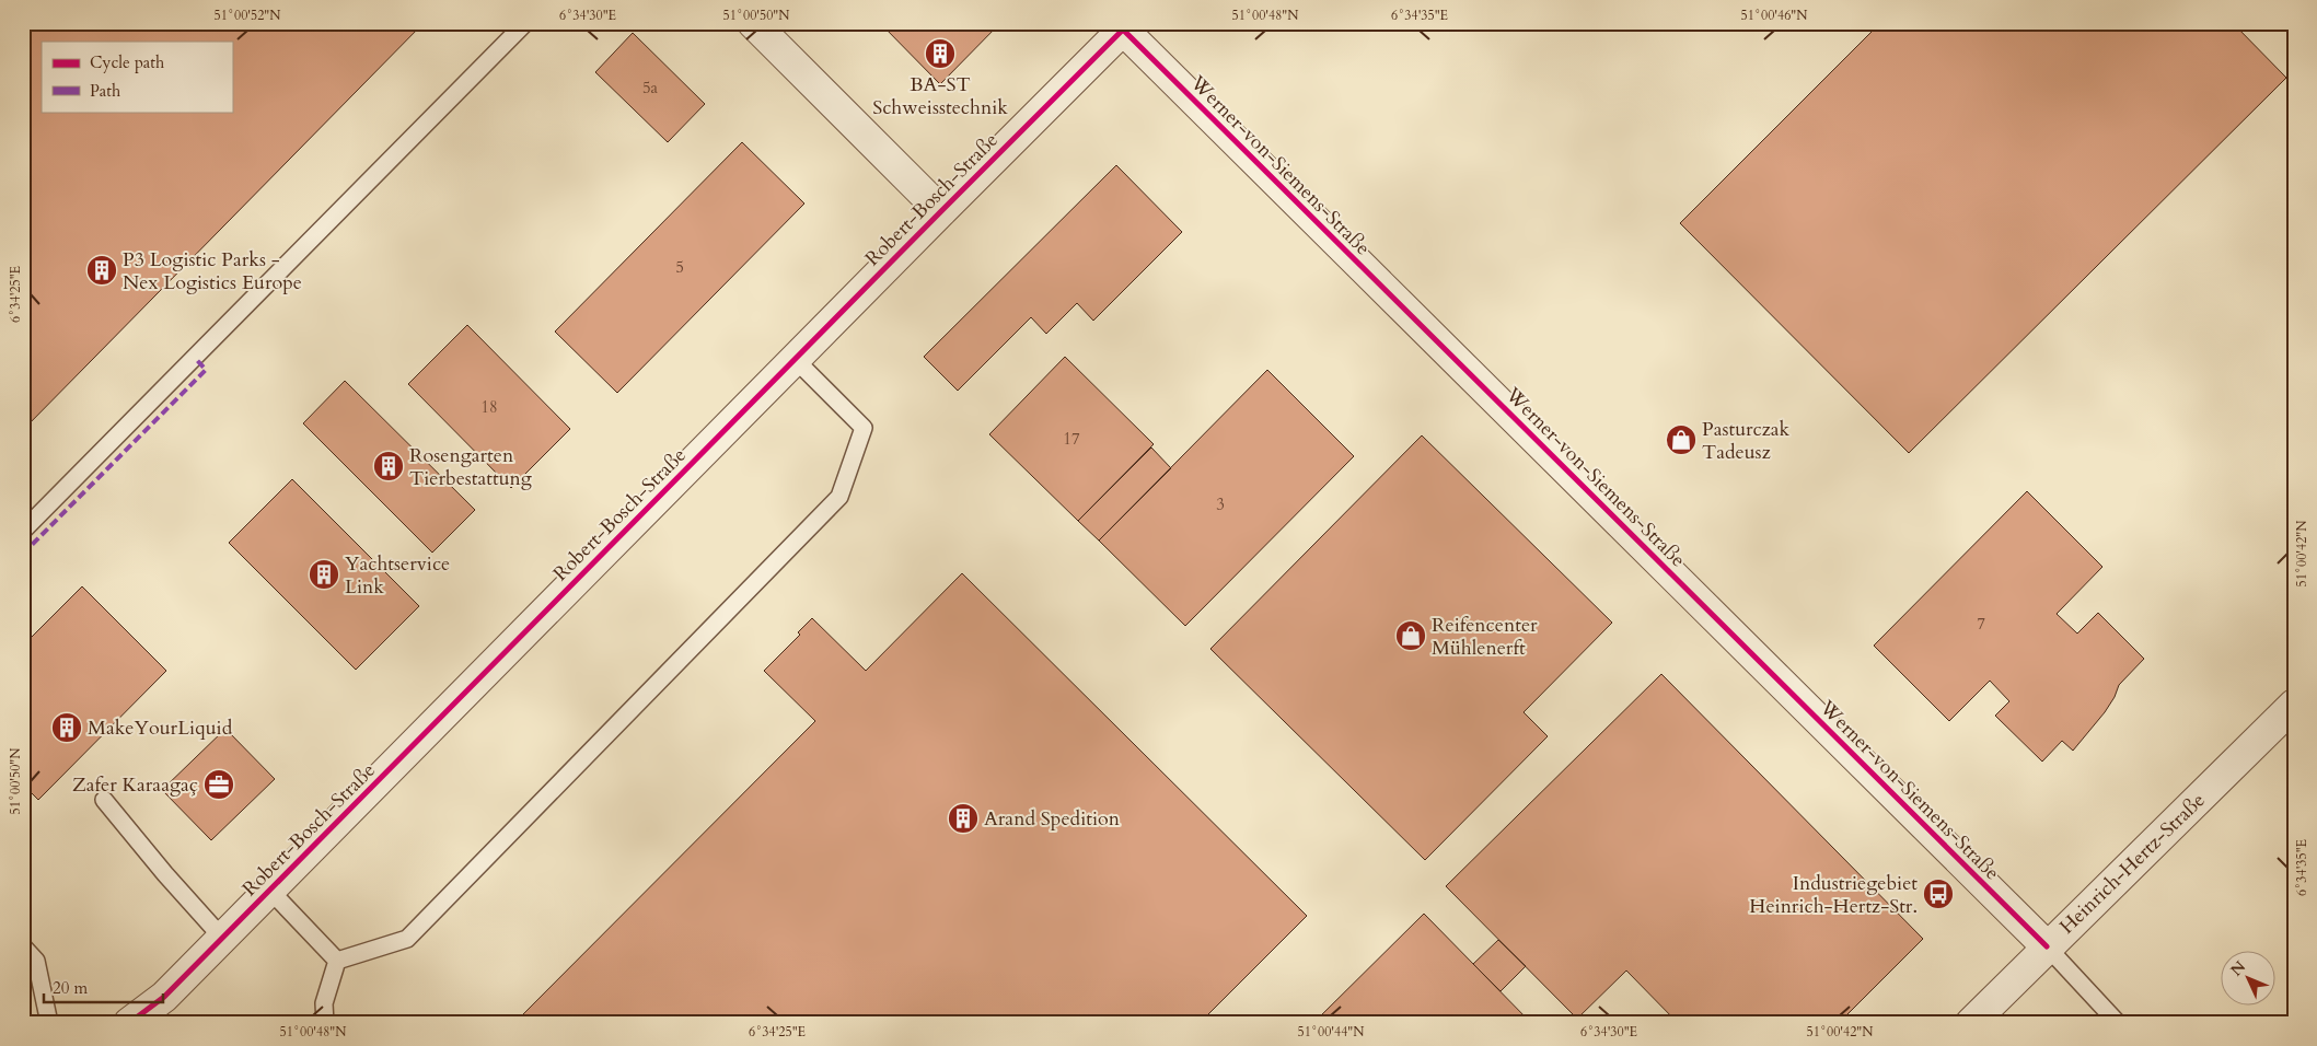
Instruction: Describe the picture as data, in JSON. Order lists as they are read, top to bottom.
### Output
{
  "streets": {
    "street": ["Werner-von-Siemens-Straße", "Robert-Bosch-Straße", "Heinrich-Hertz-Straße"]
  },
  "crossings": [
    ["Werner-von-Siemens-Straße", "Robert-Bosch-Straße"],
    ["Werner-von-Siemens-Straße", "Heinrich-Hertz-Straße"]
  ],
  "places": {
    "building": [
      "BA-ST Schweisstechnik",
      "P3 Logistic Parks - Nex Logistics Europe",
      "Rosengarten Tierbestattung",
      "Yachtservice Link",
      "MakeYourLiquid",
      "Arand Spedition"
    ],
    "shop": ["Pasturczak Tadeusz", "Reifencenter Mühlenerft"],
    "office": ["Zafer Karaagaç"],
    "bus stop": ["Industriegebiet Heinrich-Hertz-Str."]
  },
  "house_numbers": [
    "5a",
    "5",
    "18",
    "17",
    "3",
    "7"
  ],
  "legend": ["Cycle path", "Path"],
  "scale_bar": "20 m",
  "north": "top left",
  "coordinates": [
    "51°00'52\"N",
    "6°34'30\"E",
    "51°00'50\"N",
    "51°00'48\"N",
    "6°34'35\"E",
    "51°00'46\"N",
    "6°34'25\"E",
    "51°00'42\"N",
    "51°00'44\"N"
  ]
}
